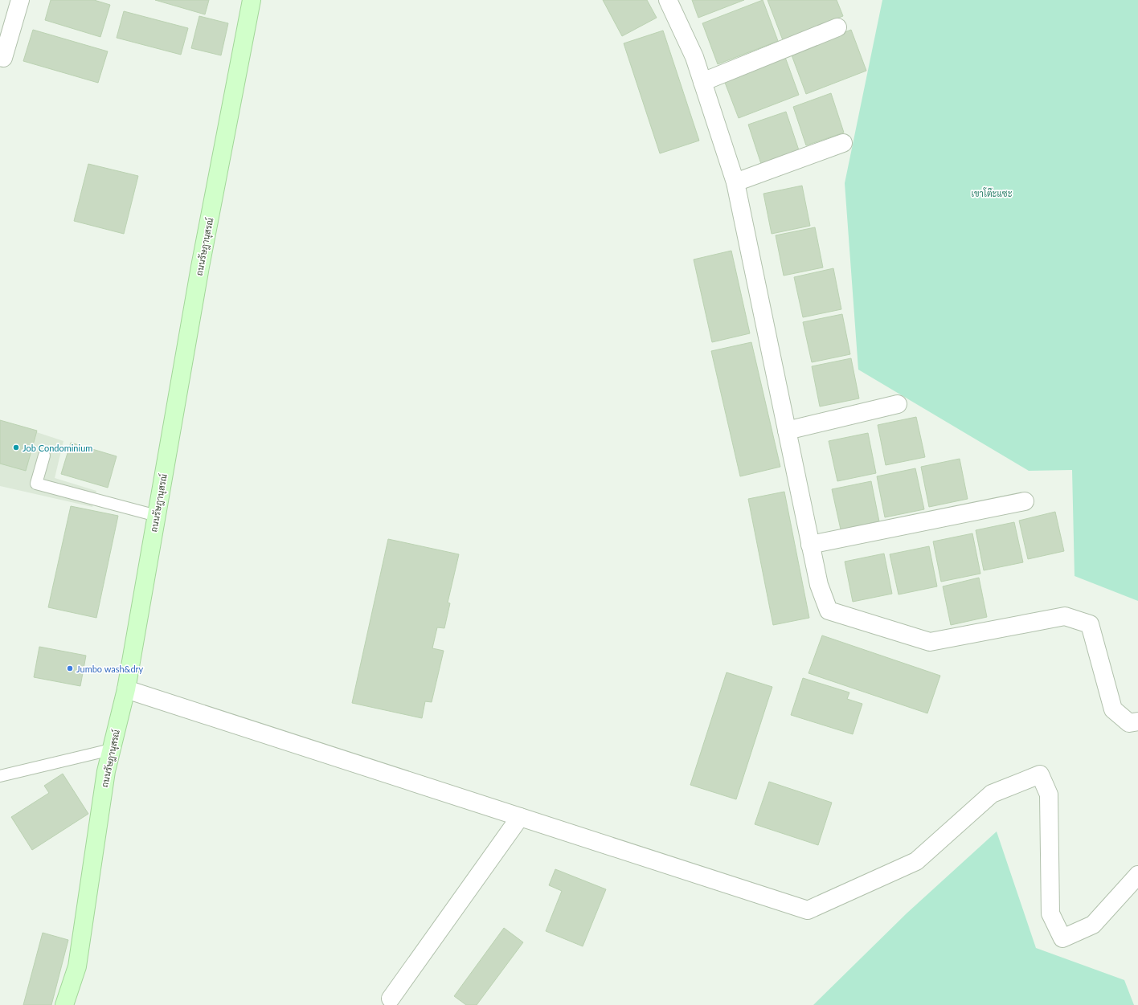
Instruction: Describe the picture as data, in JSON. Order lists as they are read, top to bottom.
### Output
{
  "streets": {
    "street": ["ถนนรัษฎานุสรณ์"]
  },
  "parks": ["เขาโต๊ะแซะ"],
  "places": ["Job Condominium", "Jumbo wash&dry"]
}
